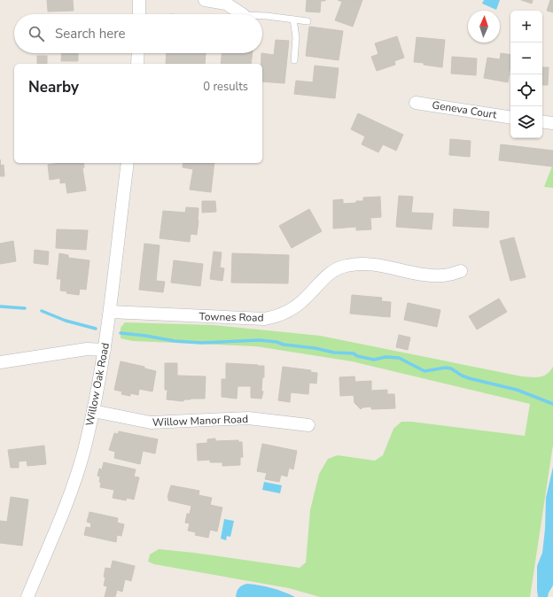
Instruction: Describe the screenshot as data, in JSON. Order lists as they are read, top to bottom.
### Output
{
  "streets": {
    "street": [
      "Geneva Court",
      "Townes Road",
      "Willow Oak Road",
      "Willow Manor Road"
    ]
  },
  "crossings": [
    ["Townes Road", "Willow Oak Road"],
    ["Willow Oak Road", "Willow Manor Road"]
  ],
  "north": "top",
  "page": {
    "map_buttons": ["+", "−"],
    "search": "Search here",
    "heading": ["Nearby", "0 results"]
  }
}
